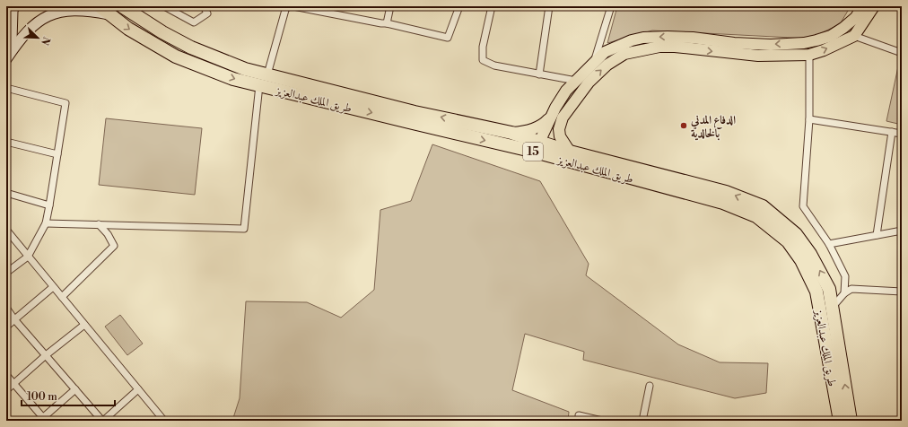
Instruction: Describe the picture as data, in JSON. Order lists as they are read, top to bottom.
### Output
{
  "streets": {
    "highway": ["طريق الملك عبدالعزيز", "15"]
  },
  "places": ["الدفاع المدني بالخالدية"],
  "scale_bar": "100 m",
  "north": "bottom right"
}
